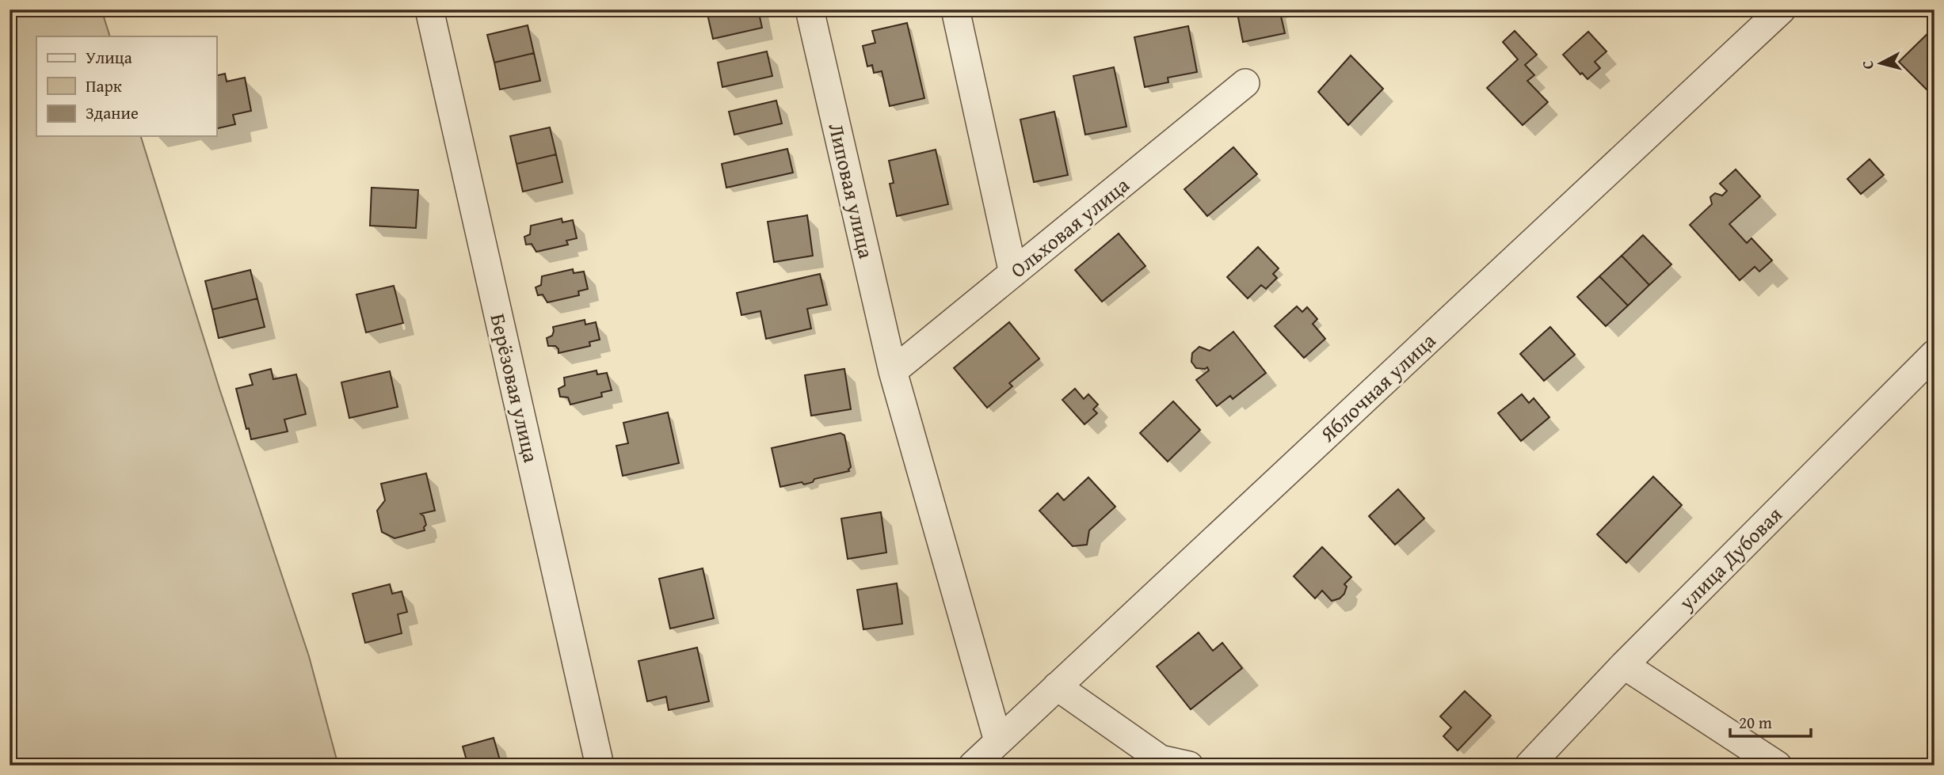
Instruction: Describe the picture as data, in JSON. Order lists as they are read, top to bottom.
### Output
{
  "streets": {
    "street": [
      "Липовая улица",
      "Ольховая улица",
      "Яблочная улица",
      "Берёзовая улица",
      "улица Дубовая"
    ]
  },
  "crossings": [
    ["Липовая улица", "Ольховая улица"],
    ["Липовая улица", "Яблочная улица"]
  ],
  "legend": ["Улица", "Парк", "Здание"],
  "scale_bar": "20 m",
  "north": "left"
}
